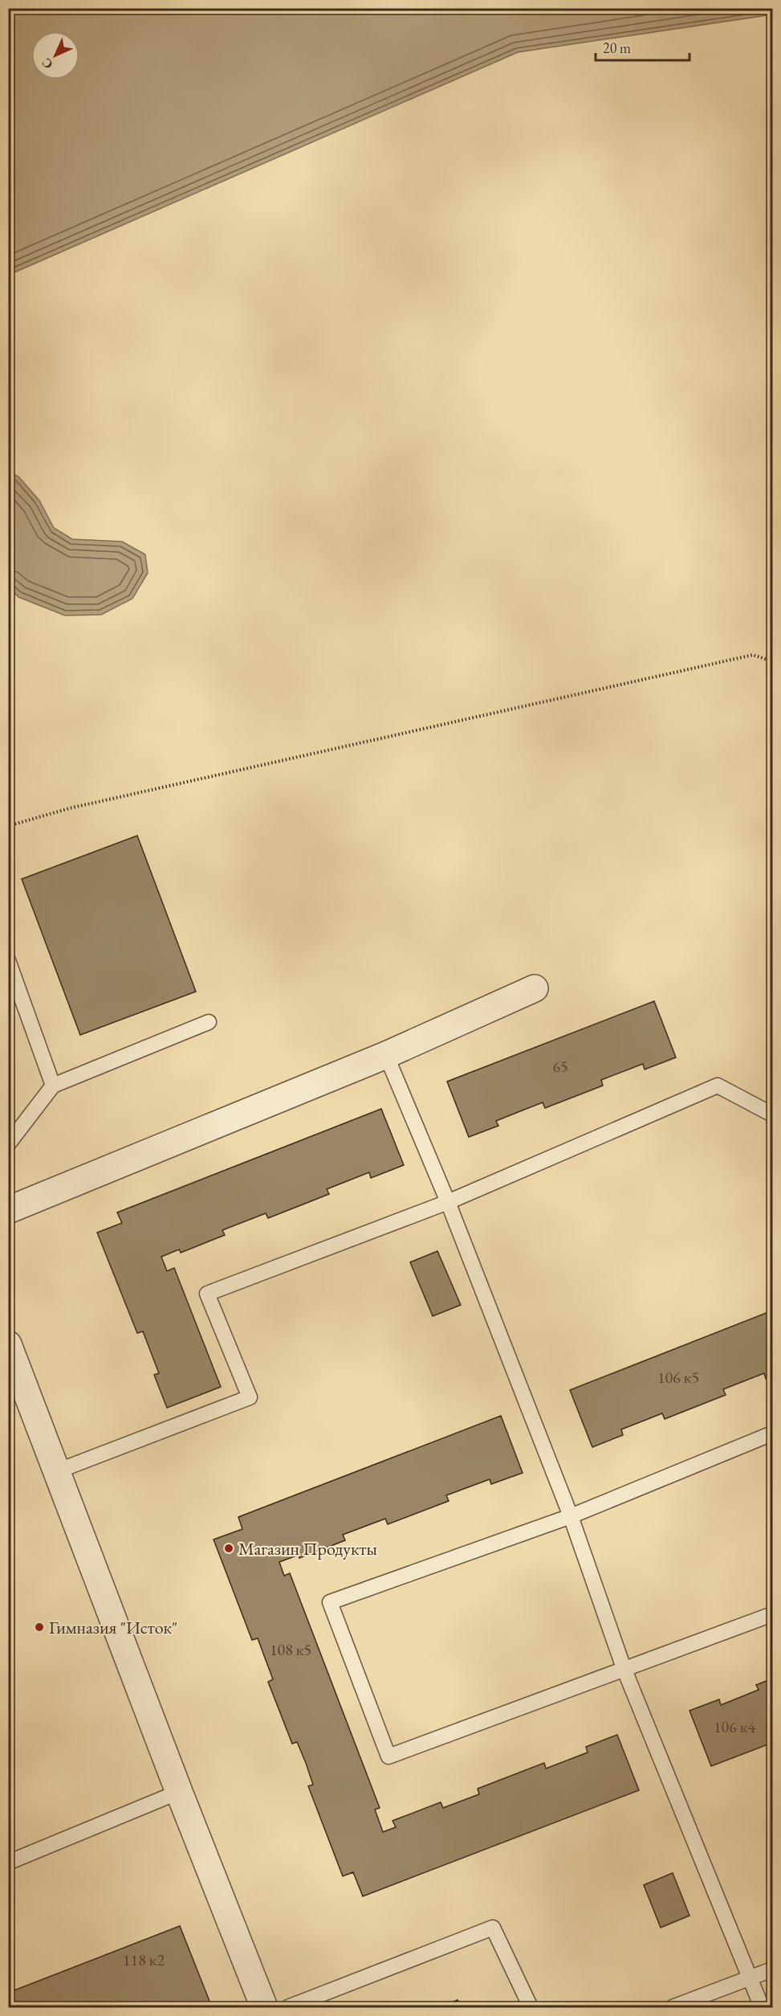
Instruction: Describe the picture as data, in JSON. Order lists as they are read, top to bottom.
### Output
{
  "places": ["Магазин Продукты", "Гимназия \"Исток\""],
  "house_numbers": [
    "65",
    "106 к5",
    "108 к5",
    "106 к4",
    "118 к2"
  ],
  "scale_bar": "20 m",
  "north": "bottom left"
}
